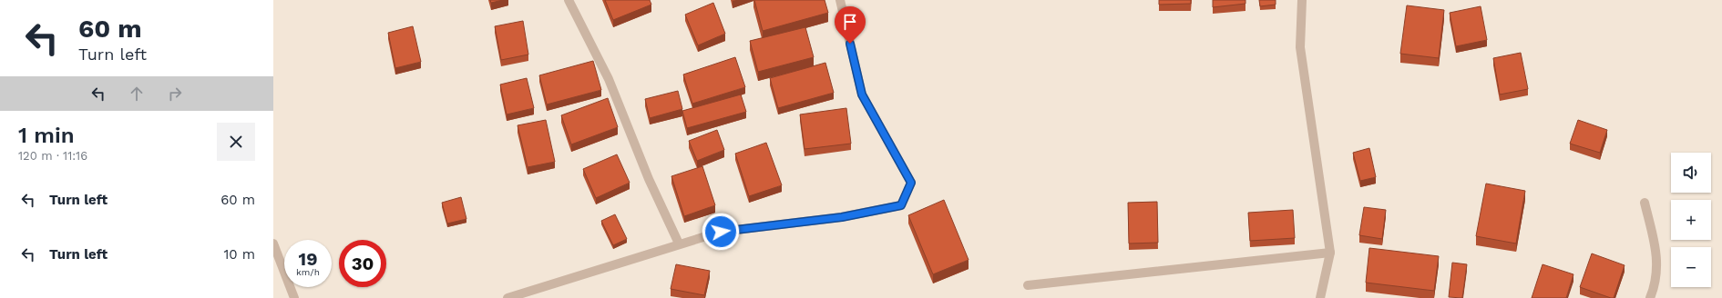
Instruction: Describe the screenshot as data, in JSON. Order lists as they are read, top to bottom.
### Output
{
  "page": {
    "turn": ["60 m", "Turn left"],
    "heading": ["1 min", "120 m · 11:16"],
    "map_buttons": ["+", "−"],
    "list": [
      {
        "name": "Turn left",
        "value": "60 m"
      },
      {
        "name": "Turn left",
        "value": "10 m"
      }
    ],
    "speed": "19 km/h",
    "limit": "30"
  }
}
